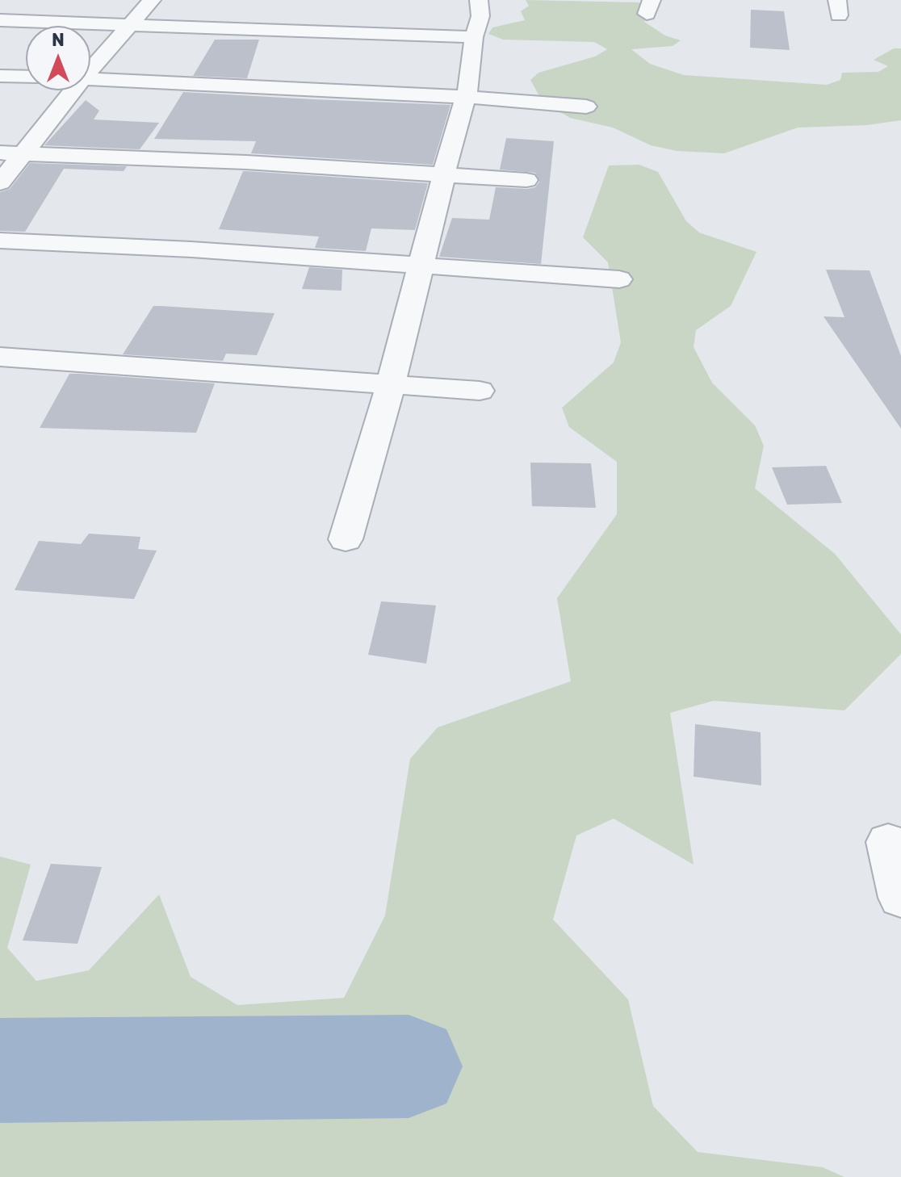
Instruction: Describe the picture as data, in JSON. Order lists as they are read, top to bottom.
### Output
{
  "north": "top"
}
